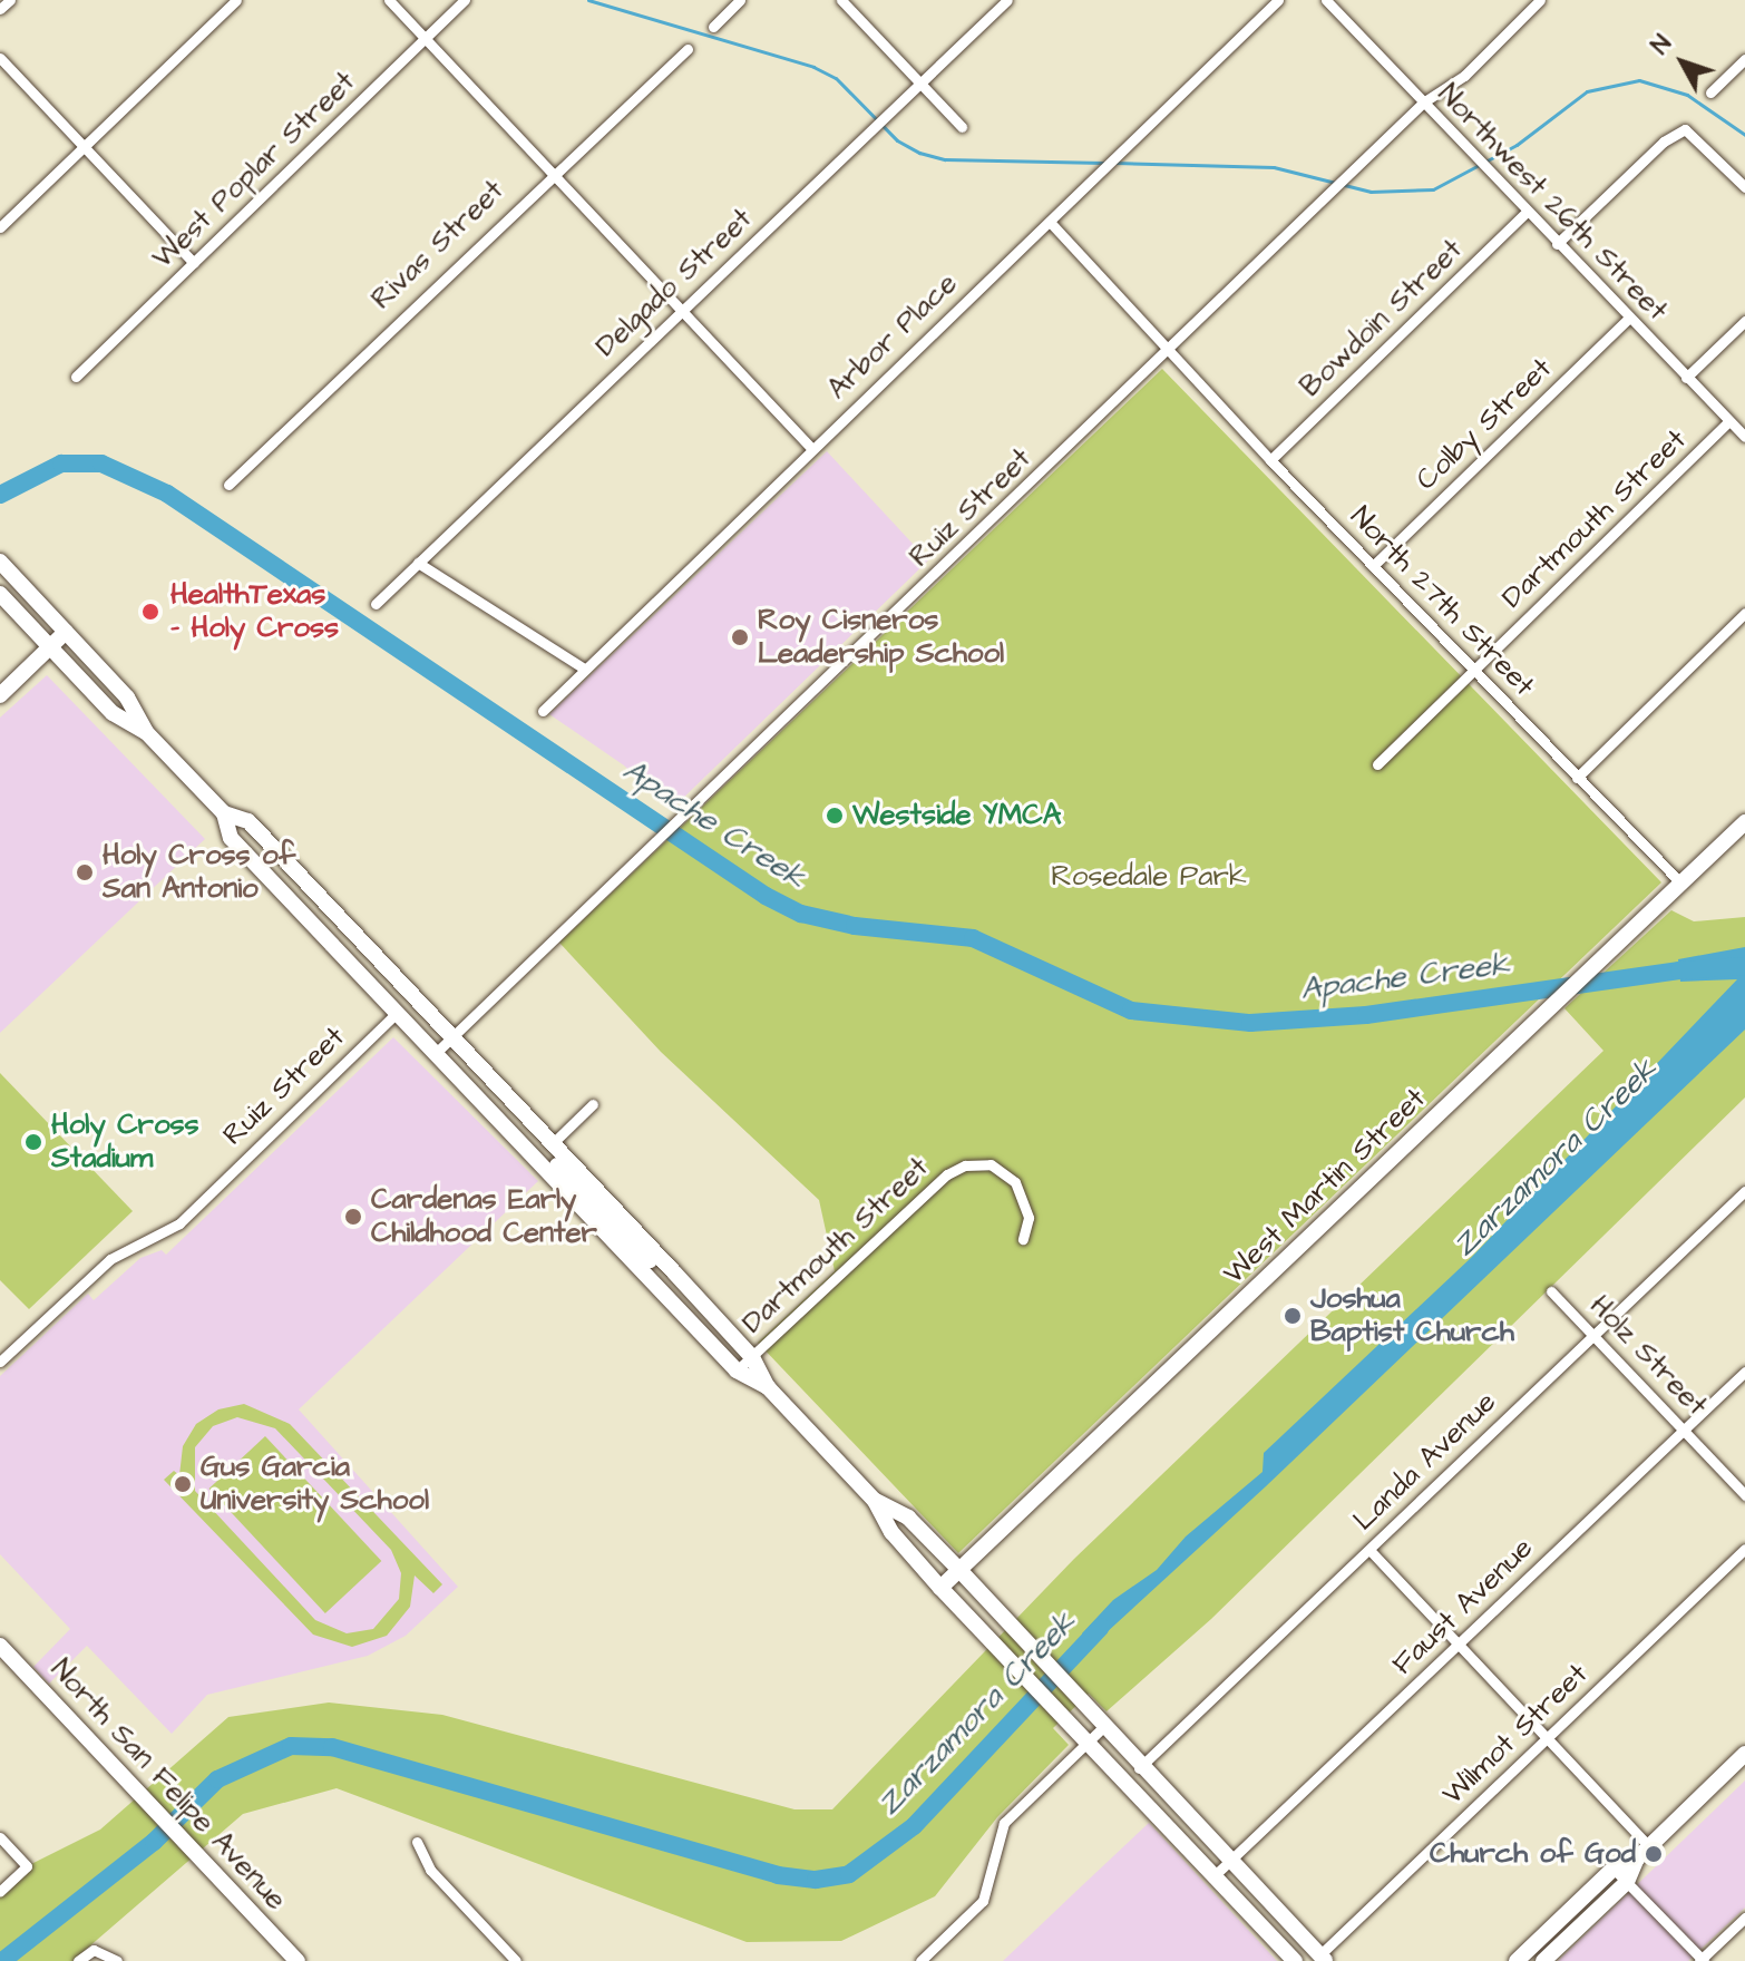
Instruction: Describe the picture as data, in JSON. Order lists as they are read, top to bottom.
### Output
{
  "streets": {
    "main road": ["West Martin Street", "North San Felipe Avenue"],
    "street": [
      "West Poplar Street",
      "Northwest 26th Street",
      "Rivas Street",
      "Delgado Street",
      "Bowdoin Street",
      "Arbor Place",
      "Colby Street",
      "Ruiz Street",
      "Dartmouth Street",
      "North 27th Street",
      "Holz Street",
      "Landa Avenue",
      "Faust Avenue",
      "Wilmot Street"
    ]
  },
  "crossings": [
    ["Northwest 26th Street", "Bowdoin Street"],
    ["Northwest 26th Street", "Colby Street"],
    ["Northwest 26th Street", "Ruiz Street"],
    ["Northwest 26th Street", "Dartmouth Street"],
    ["Bowdoin Street", "North 27th Street"],
    ["Arbor Place", "North 27th Street"],
    ["Colby Street", "North 27th Street"],
    ["Ruiz Street", "North 27th Street"],
    ["Dartmouth Street", "North 27th Street"],
    ["North 27th Street", "West Martin Street"],
    ["Holz Street", "Landa Avenue"],
    ["Holz Street", "Faust Avenue"]
  ],
  "water": ["Apache Creek", "Zarzamora Creek"],
  "parks": ["Rosedale Park"],
  "places": [
    "HealthTexas - Holy Cross",
    "Roy Cisneros Leadership School",
    "Westside YMCA",
    "Holy Cross of San Antonio",
    "Holy Cross Stadium",
    "Cardenas Early Childhood Center",
    "Joshua Baptist Church",
    "Gus Garcia University School",
    "Church of God"
  ],
  "north": "top left"
}
